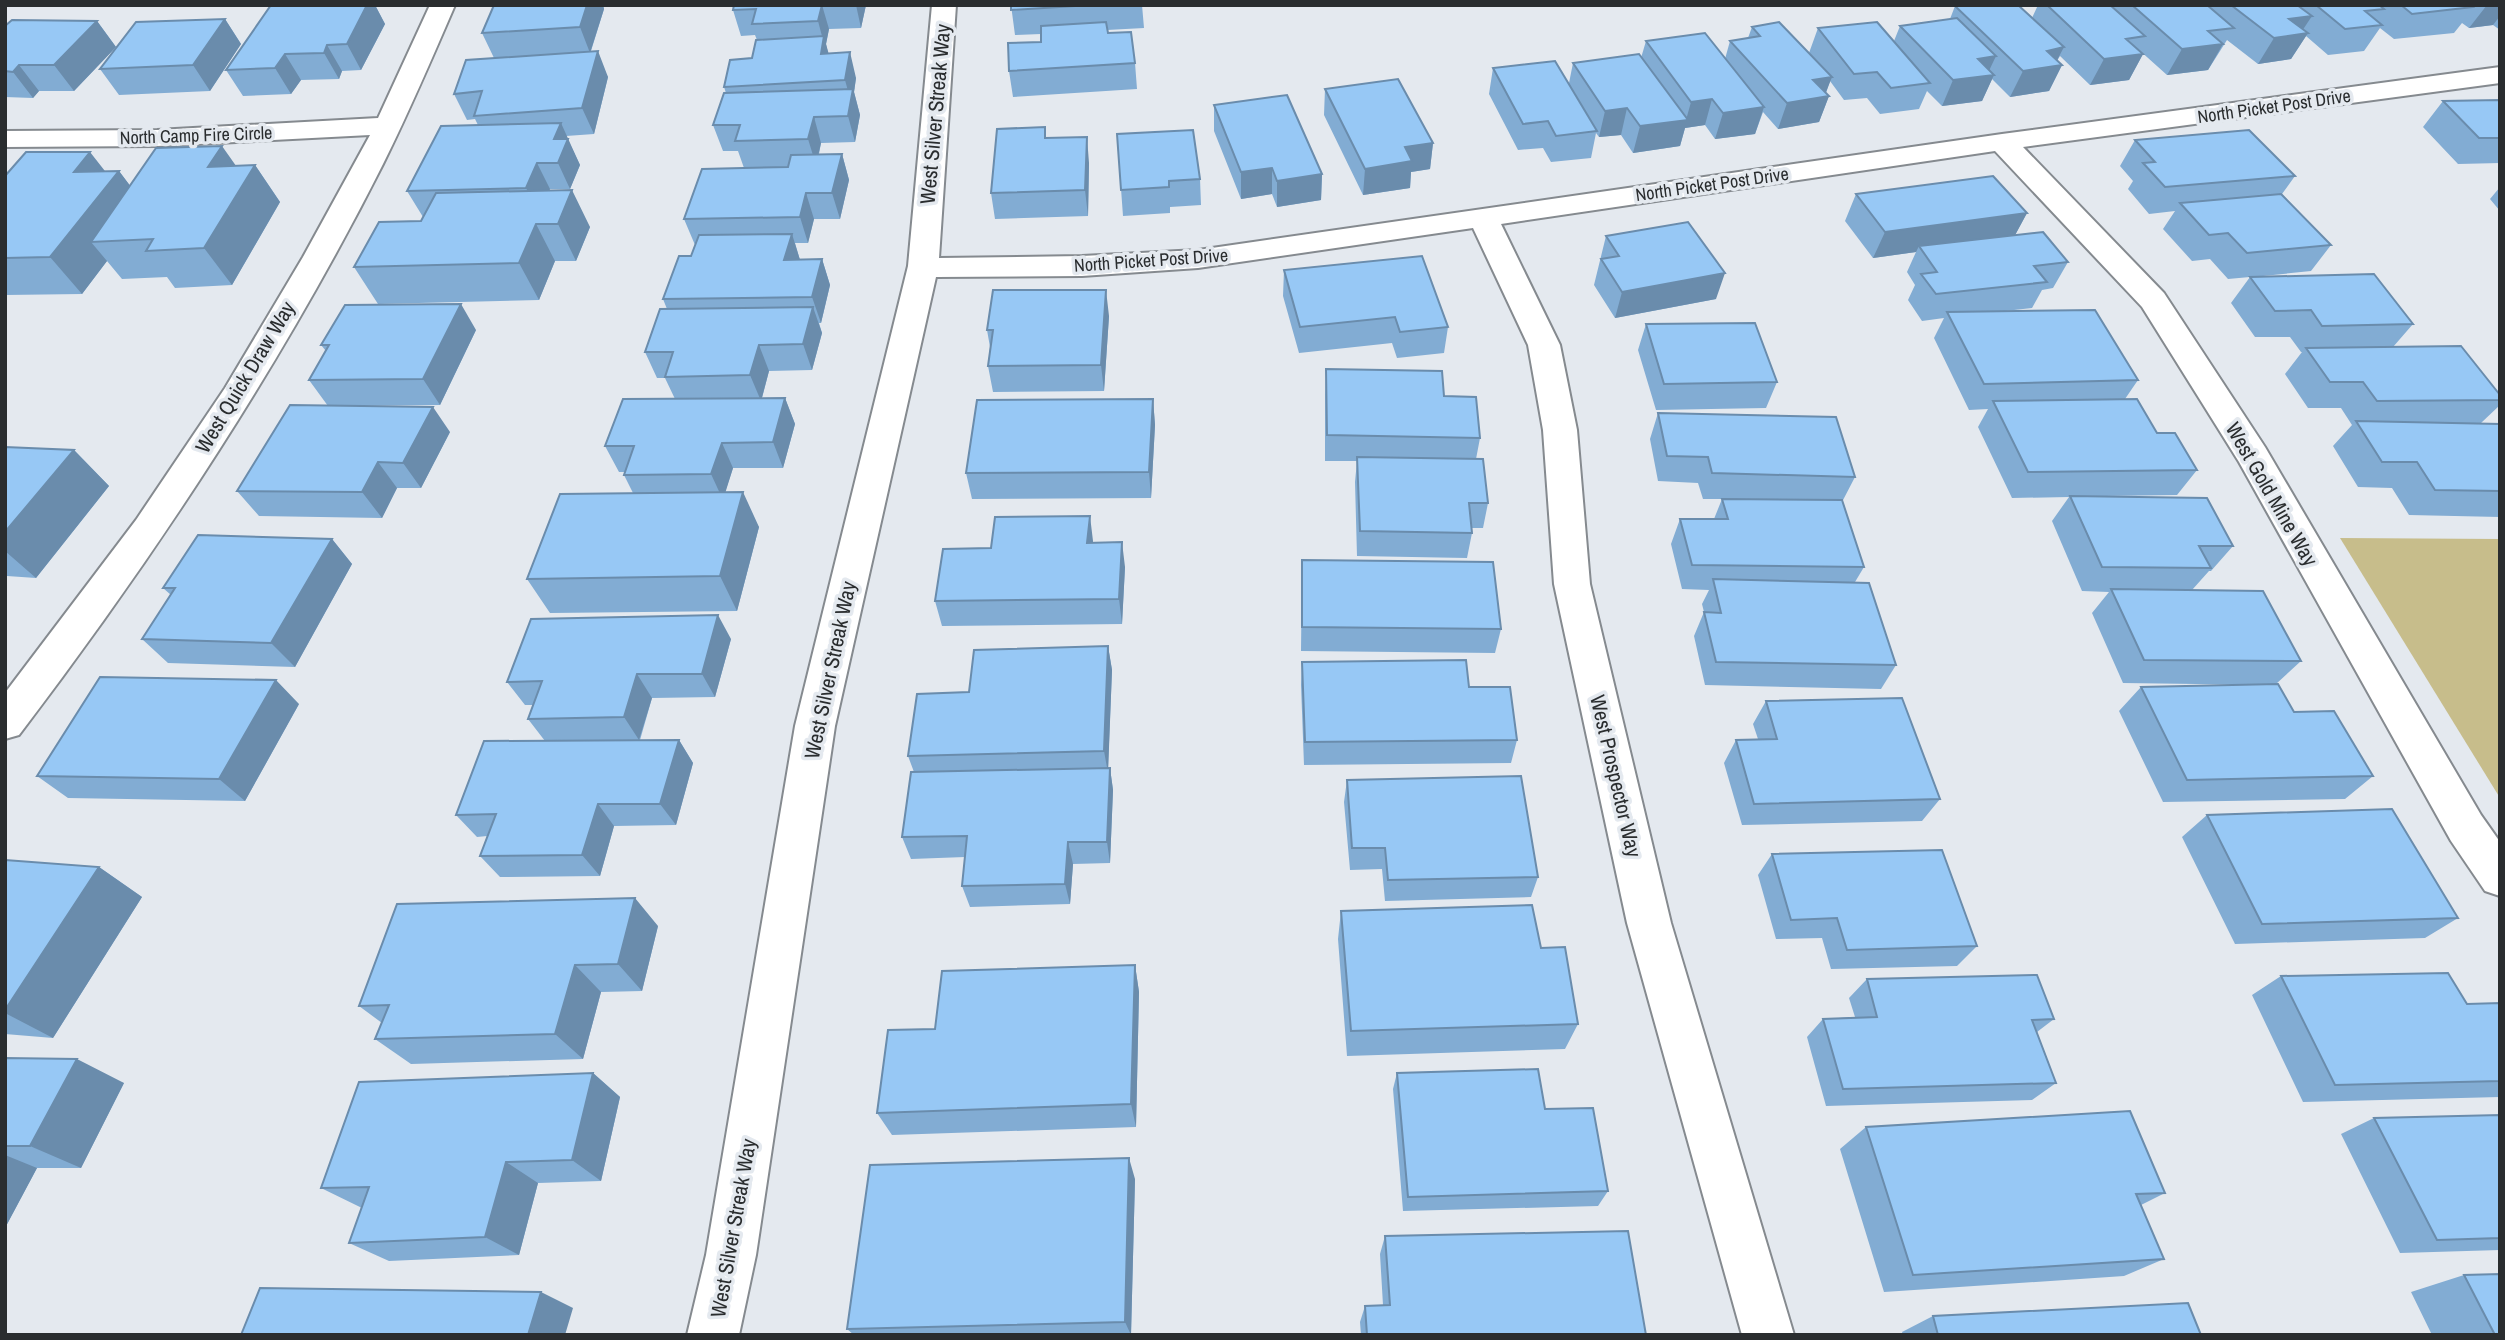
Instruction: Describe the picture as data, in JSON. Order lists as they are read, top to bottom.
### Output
{
  "streets": {
    "street": [
      "North Picket Post Drive",
      "West Silver Streak Way",
      "North Camp Fire Circle",
      "West Quick Draw Way",
      "West Gold Mine Way",
      "West Prospector Way"
    ]
  },
  "crossings": [
    ["North Picket Post Drive", "West Silver Streak Way"],
    ["North Picket Post Drive", "West Gold Mine Way"],
    ["North Picket Post Drive", "West Prospector Way"],
    ["North Camp Fire Circle", "West Quick Draw Way"]
  ]
}
